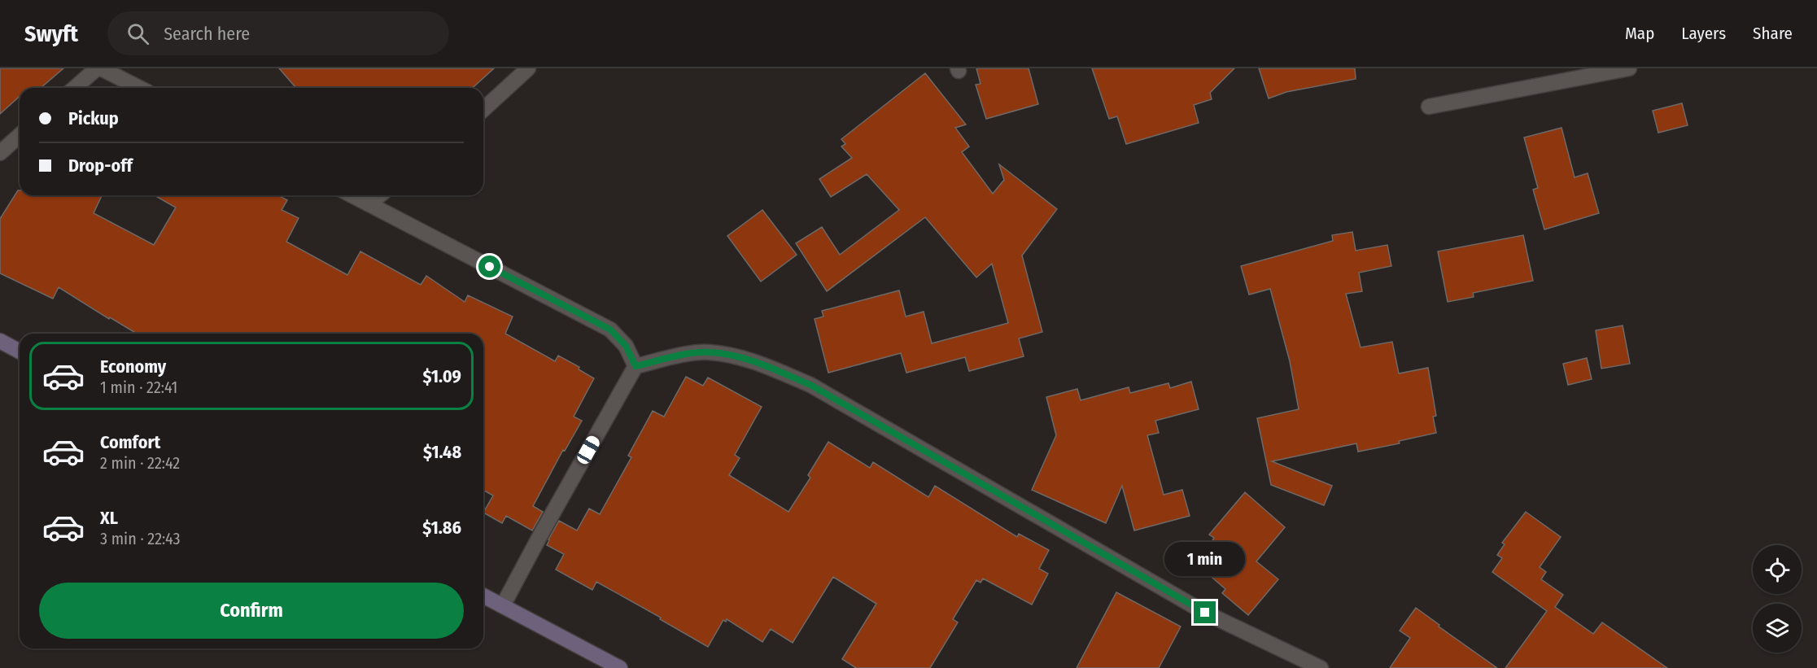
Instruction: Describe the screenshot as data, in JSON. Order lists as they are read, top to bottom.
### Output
{
  "page": {
    "header": "Swyft",
    "search": "Search here",
    "nav": ["Map", "Layers", "Share"],
    "banner": ["Pickup", "Drop-off"],
    "list": [
      {
        "name": "Economy",
        "note": "1 min · 22:41",
        "value": "$1.09"
      },
      {
        "name": "Comfort",
        "note": "2 min · 22:42",
        "value": "$1.48"
      },
      {
        "name": "XL",
        "note": "3 min · 22:43",
        "value": "$1.86"
      }
    ],
    "bubble": "1 min",
    "buttons": "Confirm"
  }
}
